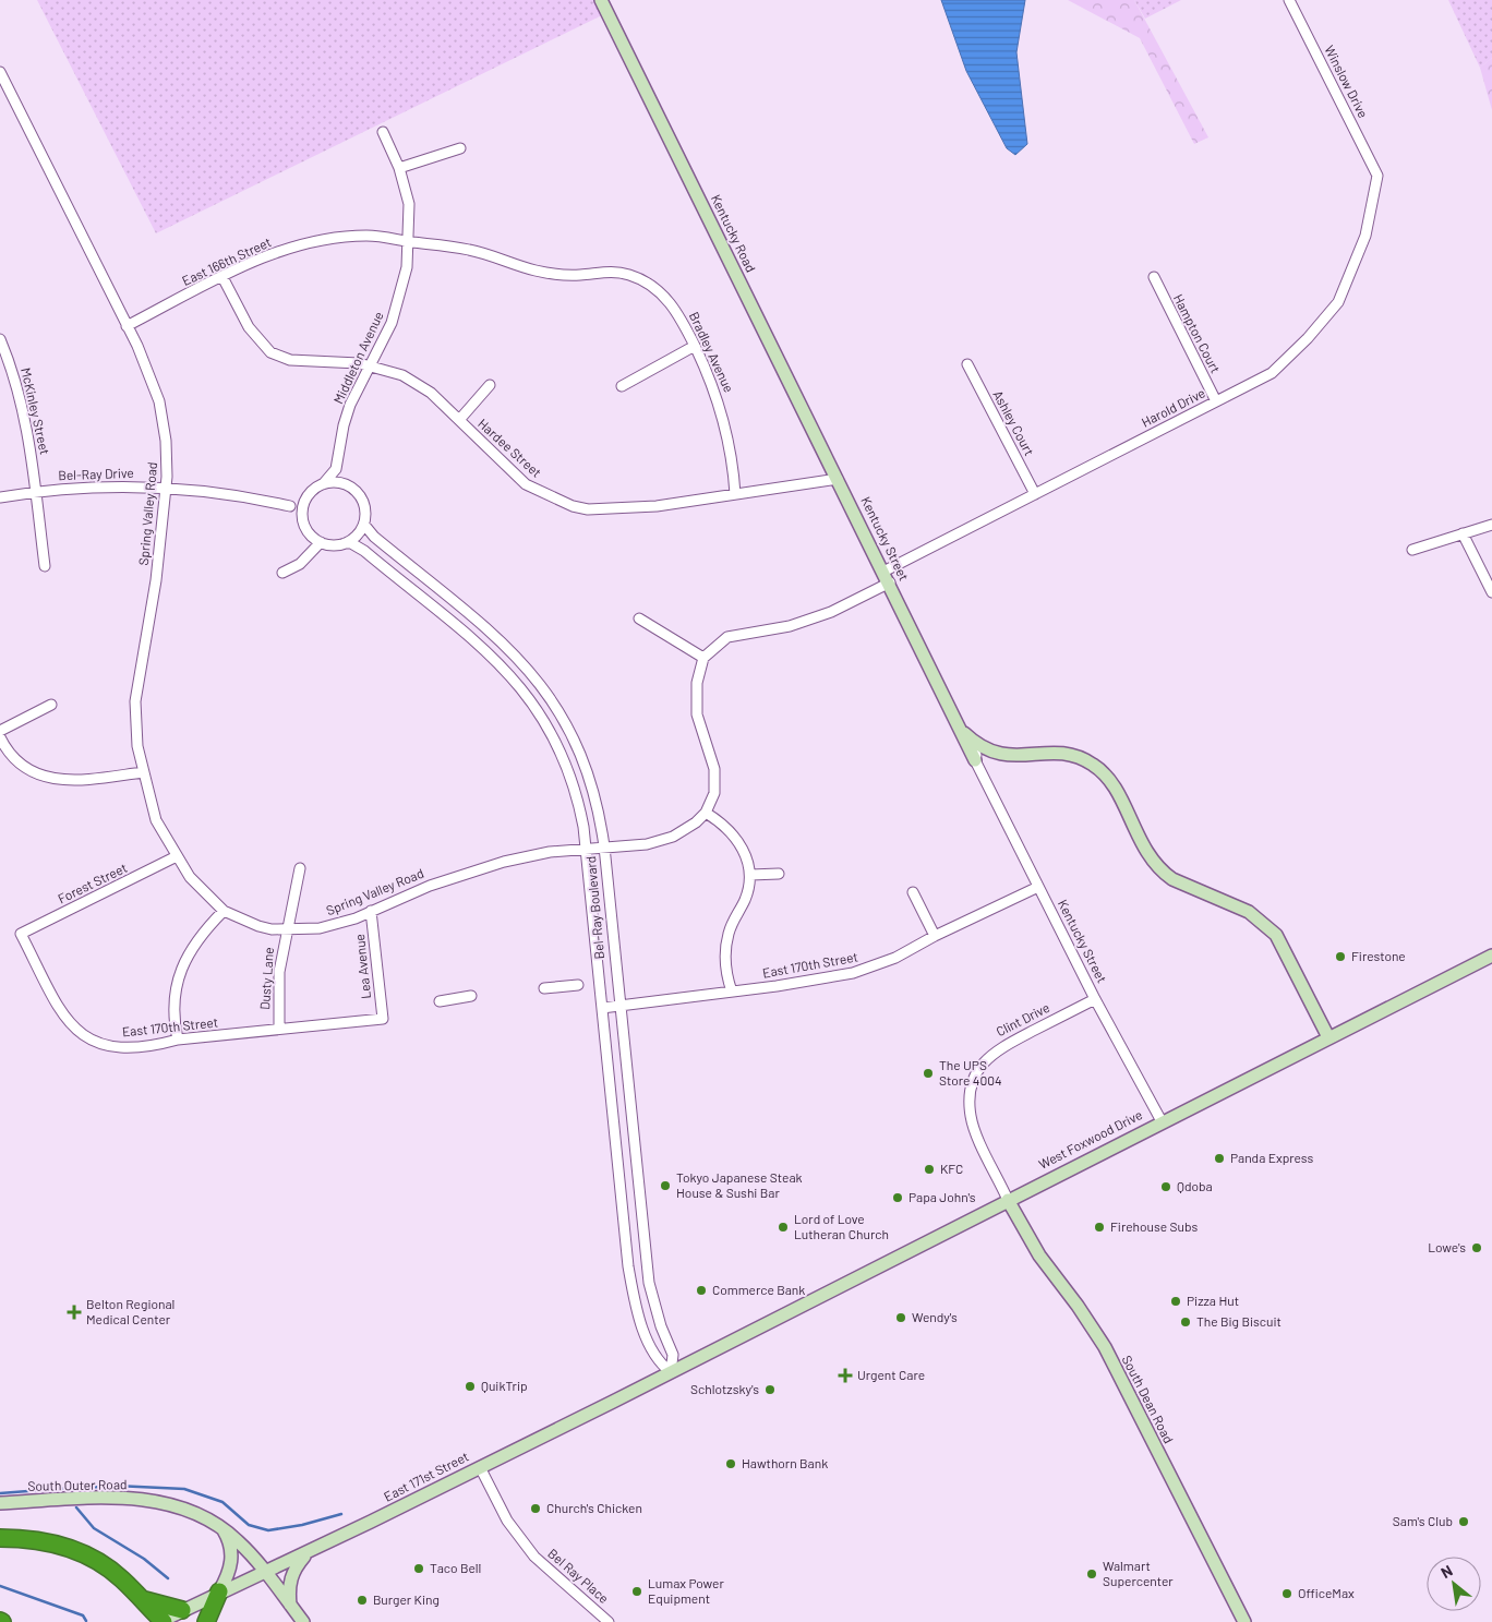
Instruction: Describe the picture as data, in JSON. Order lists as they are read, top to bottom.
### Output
{
  "streets": {
    "street": [
      "Winslow Drive",
      "Kentucky Road",
      "East 166th Street",
      "Hampton Court",
      "Bradley Avenue",
      "Middleton Avenue",
      "Harold Drive",
      "McKinley Street",
      "Ashley Court",
      "Hardee Street",
      "Bel-Ray Drive",
      "Spring Valley Road",
      "Kentucky Street",
      "Forest Street",
      "Bel-Ray Boulevard",
      "East 170th Street",
      "Lea Avenue",
      "Dusty Lane",
      "Clint Drive",
      "West Foxwood Drive",
      "South Dean Road",
      "East 171st Street",
      "South Outer Road",
      "Bel Ray Place"
    ]
  },
  "crossings": [
    ["Winslow Drive", "Harold Drive"],
    ["Kentucky Road", "Hardee Street"],
    ["Kentucky Road", "Kentucky Street"],
    ["East 166th Street", "Bradley Avenue"],
    ["East 166th Street", "Middleton Avenue"],
    ["East 166th Street", "Hardee Street"],
    ["East 166th Street", "Spring Valley Road"],
    ["Hampton Court", "Harold Drive"],
    ["Bradley Avenue", "Middleton Avenue"],
    ["Bradley Avenue", "Hardee Street"],
    ["Middleton Avenue", "Hardee Street"],
    ["Harold Drive", "Ashley Court"],
    ["Harold Drive", "Kentucky Street"],
    ["McKinley Street", "Bel-Ray Drive"],
    ["Hardee Street", "Kentucky Street"],
    ["Bel-Ray Drive", "Spring Valley Road"],
    ["Spring Valley Road", "Forest Street"],
    ["Spring Valley Road", "Bel-Ray Boulevard"],
    ["Spring Valley Road", "Lea Avenue"],
    ["Spring Valley Road", "Dusty Lane"],
    ["Kentucky Street", "East 170th Street"],
    ["Kentucky Street", "Clint Drive"],
    ["Kentucky Street", "West Foxwood Drive"],
    ["Forest Street", "East 170th Street"],
    ["Bel-Ray Boulevard", "East 170th Street"],
    ["Bel-Ray Boulevard", "East 171st Street"],
    ["East 170th Street", "Lea Avenue"],
    ["East 170th Street", "Dusty Lane"],
    ["Clint Drive", "West Foxwood Drive"],
    ["Clint Drive", "South Dean Road"],
    ["West Foxwood Drive", "South Dean Road"],
    ["West Foxwood Drive", "East 171st Street"],
    ["East 171st Street", "South Outer Road"],
    ["East 171st Street", "Bel Ray Place"]
  ],
  "places": {
    "other": [
      "Firestone",
      "The UPS Store 4004",
      "Panda Express",
      "KFC",
      "Tokyo Japanese Steak House & Sushi Bar",
      "Qdoba",
      "Papa John's",
      "Lord of Love Lutheran Church",
      "Firehouse Subs",
      "Lowe's",
      "Commerce Bank",
      "Pizza Hut",
      "Wendy's",
      "The Big Biscuit",
      "QuikTrip",
      "Schlotzsky's",
      "Hawthorn Bank",
      "Church's Chicken",
      "Sam's Club",
      "Taco Bell",
      "Walmart Supercenter",
      "Lumax Power Equipment",
      "OfficeMax",
      "Burger King"
    ],
    "health": ["Belton Regional Medical Center", "Urgent Care"]
  },
  "north": "top left"
}
